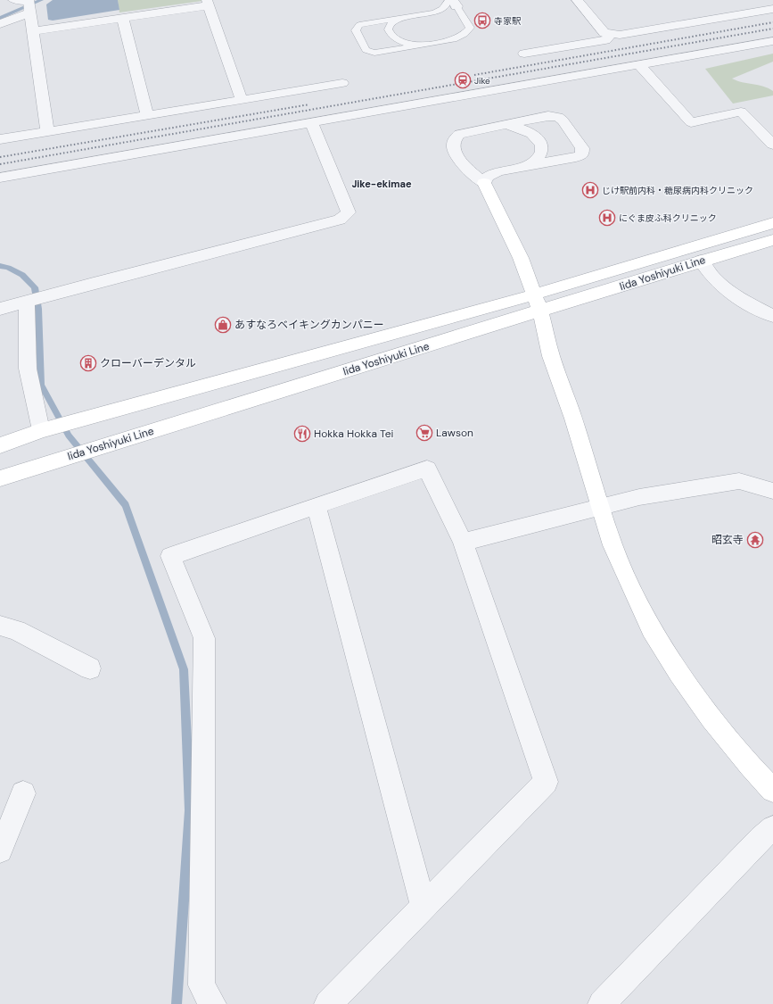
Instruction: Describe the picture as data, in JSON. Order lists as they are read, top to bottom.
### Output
{
  "streets": {
    "main road": ["Iida Yoshiyuki Line"]
  },
  "districts": ["Jike-ekimae"],
  "places": {
    "bus stop": ["寺家駅"],
    "station": ["Jike"],
    "hospital": ["じけ駅前内科・糖尿病内科クリニック", "にぐま皮ふ科クリニック"],
    "shop": ["あすなろベイキングカンパニー"],
    "building": ["クローバーデンタル"],
    "supermarket": ["Lawson"],
    "restaurant": ["Hokka Hokka Tei"],
    "temple": ["昭玄寺"]
  }
}
